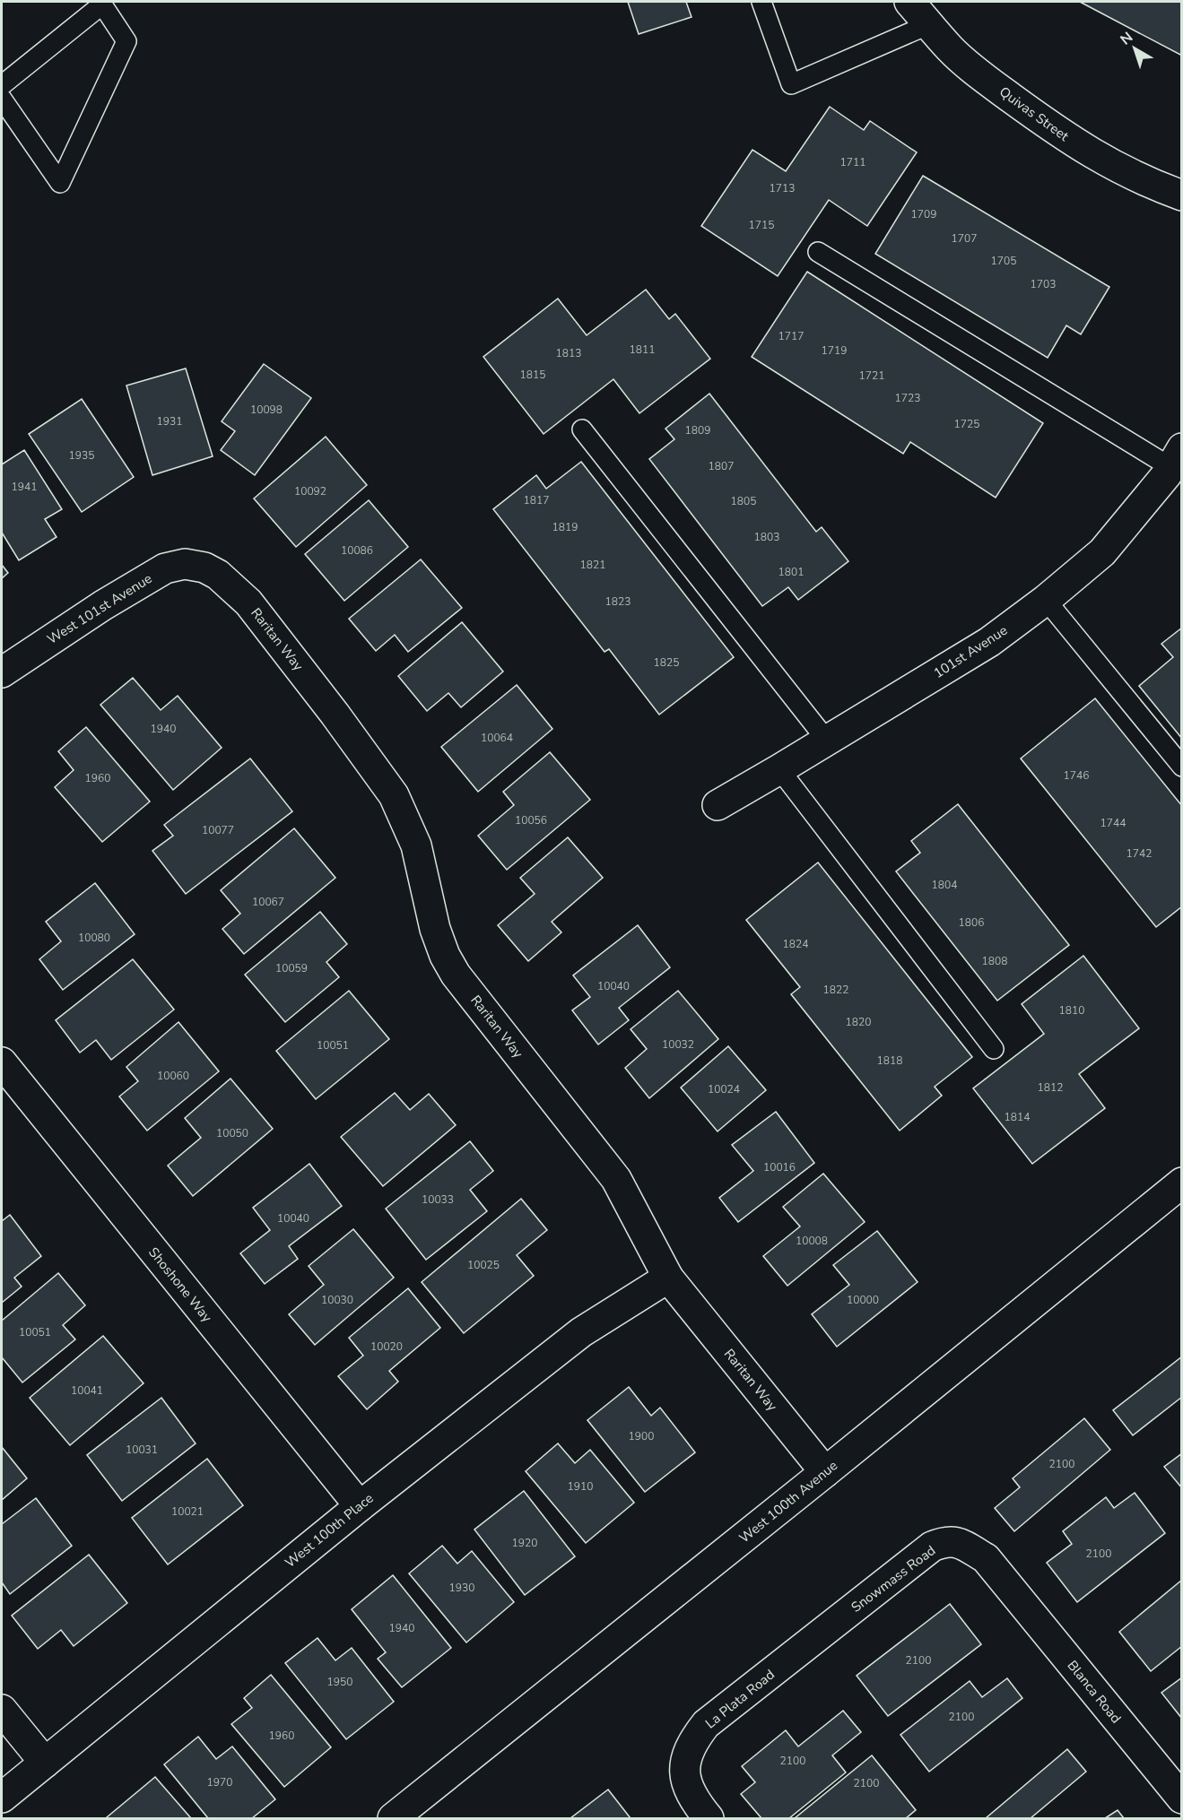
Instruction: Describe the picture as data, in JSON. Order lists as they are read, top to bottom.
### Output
{
  "streets": {
    "street": [
      "Quivas Street",
      "West 101st Avenue",
      "Raritan Way",
      "101st Avenue",
      "Shoshone Way",
      "West 100th Avenue",
      "West 100th Place",
      "Snowmass Road",
      "Blanca Road",
      "La Plata Road"
    ]
  },
  "crossings": [
    ["West 101st Avenue", "Raritan Way"],
    ["Raritan Way", "West 100th Avenue"],
    ["Raritan Way", "West 100th Place"],
    ["Shoshone Way", "West 100th Place"],
    ["Snowmass Road", "Blanca Road"],
    ["Snowmass Road", "La Plata Road"]
  ],
  "house_numbers": [
    "1711",
    "1713",
    "1709",
    "1715",
    "1707",
    "1705",
    "1703",
    "1717",
    "1811",
    "1719",
    "1813",
    "1815",
    "1721",
    "1723",
    "10098",
    "1931",
    "1725",
    "1809",
    "1935",
    "1807",
    "1941",
    "10092",
    "1817",
    "1805",
    "1819",
    "1803",
    "10086",
    "1821",
    "1801",
    "1823",
    "1825",
    "1940",
    "10064",
    "1746",
    "1960",
    "10056",
    "1744",
    "10077",
    "1742",
    "1804",
    "10067",
    "1806",
    "10080",
    "1824",
    "1808",
    "10059",
    "10040",
    "1822",
    "1810",
    "1820",
    "10032",
    "10051",
    "1818",
    "10060",
    "1812",
    "10024",
    "1814",
    "10050",
    "10016",
    "10033",
    "10040",
    "10008",
    "10025",
    "10030",
    "10000",
    "10051",
    "10020",
    "10041",
    "1900",
    "10031",
    "2100",
    "1910",
    "10021",
    "1920",
    "2100",
    "1930",
    "1940",
    "2100",
    "1950",
    "2100",
    "1960",
    "2100",
    "1970",
    "2100"
  ],
  "north": "top left"
}
